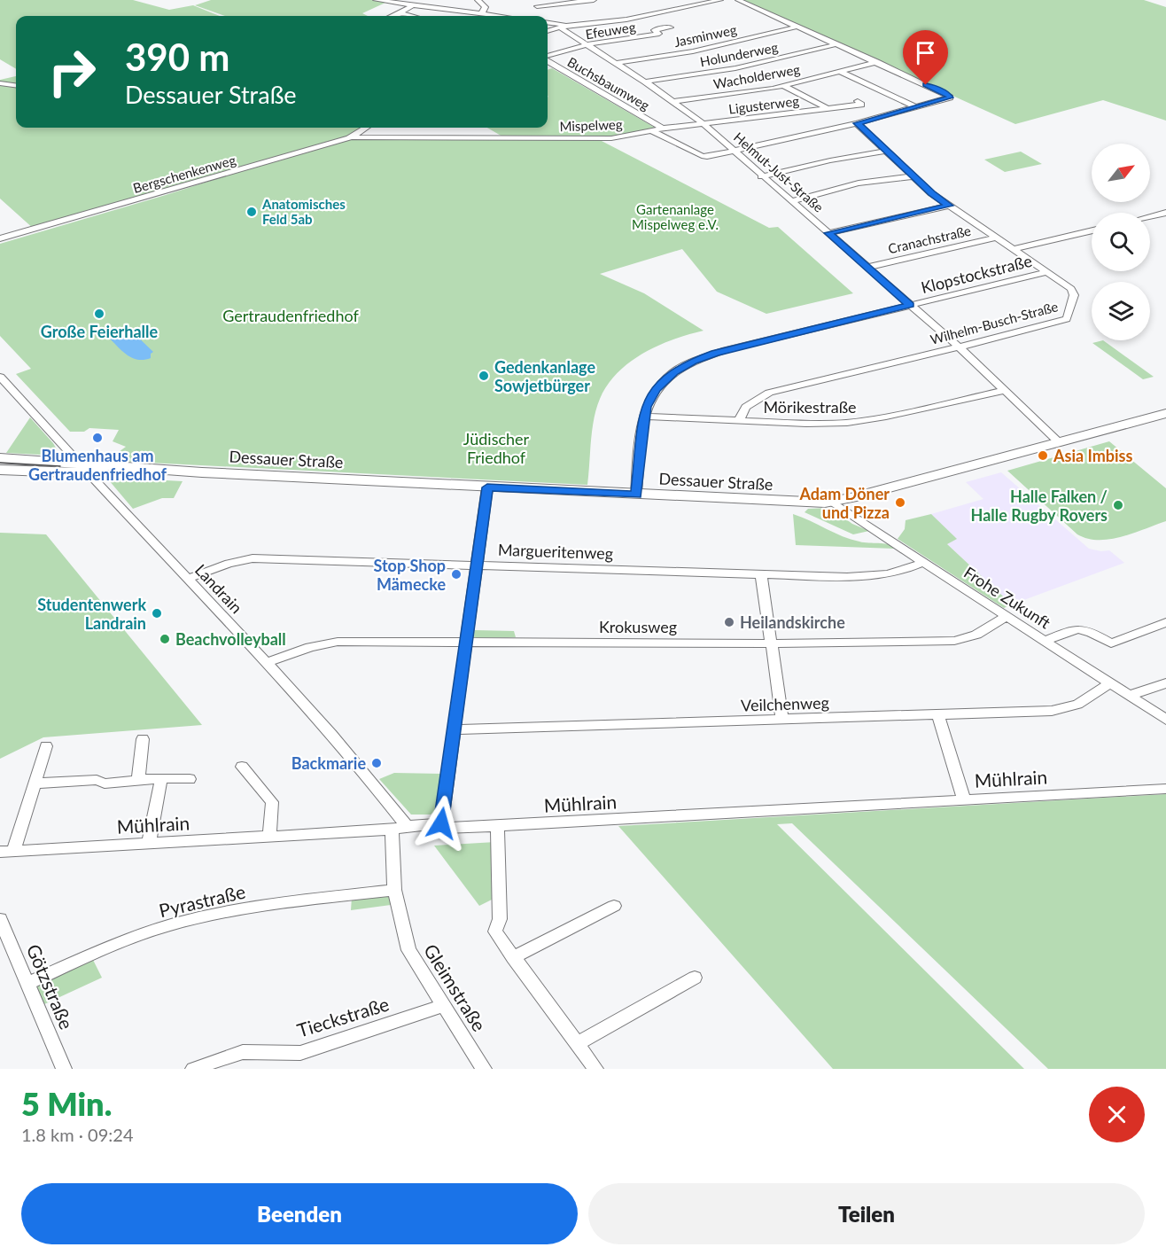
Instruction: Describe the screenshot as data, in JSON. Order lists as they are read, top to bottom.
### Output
{
  "streets": {
    "main road": ["Dessauer Straße"],
    "street": [
      "Efeuweg",
      "Jasminweg",
      "Holunderweg",
      "Wacholderweg",
      "Buchsbaumweg",
      "Ligusterweg",
      "Mispelweg",
      "Helmut-Just-Straße",
      "Bergschenkenweg",
      "Cranachstraße",
      "Klopstockstraße",
      "Wilhelm-Busch-Straße",
      "Mörikestraße",
      "Margueritenweg",
      "Landrain",
      "Frohe Zukunft",
      "Krokusweg",
      "Veilchenweg",
      "Mühlrain",
      "Pyrastraße",
      "Götzstraße",
      "Gleimstraße",
      "Tieckstraße"
    ]
  },
  "crossings": [
    ["Efeuweg", "Helmut-Just-Straße"],
    ["Jasminweg", "Helmut-Just-Straße"],
    ["Holunderweg", "Helmut-Just-Straße"],
    ["Wacholderweg", "Helmut-Just-Straße"],
    ["Buchsbaumweg", "Mispelweg"],
    ["Ligusterweg", "Mispelweg"],
    ["Ligusterweg", "Helmut-Just-Straße"],
    ["Mispelweg", "Helmut-Just-Straße"],
    ["Mispelweg", "Bergschenkenweg"],
    ["Helmut-Just-Straße", "Cranachstraße"],
    ["Helmut-Just-Straße", "Klopstockstraße"],
    ["Helmut-Just-Straße", "Wilhelm-Busch-Straße"],
    ["Helmut-Just-Straße", "Mörikestraße"],
    ["Helmut-Just-Straße", "Dessauer Straße"],
    ["Cranachstraße", "Wilhelm-Busch-Straße"],
    ["Klopstockstraße", "Wilhelm-Busch-Straße"],
    ["Klopstockstraße", "Mörikestraße"],
    ["Klopstockstraße", "Dessauer Straße"],
    ["Wilhelm-Busch-Straße", "Mörikestraße"],
    ["Dessauer Straße", "Landrain"],
    ["Dessauer Straße", "Frohe Zukunft"],
    ["Margueritenweg", "Landrain"],
    ["Margueritenweg", "Frohe Zukunft"],
    ["Landrain", "Krokusweg"],
    ["Landrain", "Mühlrain"],
    ["Frohe Zukunft", "Krokusweg"],
    ["Frohe Zukunft", "Veilchenweg"],
    ["Mühlrain", "Gleimstraße"],
    ["Pyrastraße", "Götzstraße"],
    ["Pyrastraße", "Gleimstraße"],
    ["Gleimstraße", "Tieckstraße"]
  ],
  "parks": ["Gartenanlage Mispelweg e.V.", "Gertraudenfriedhof", "Jüdischer Friedhof"],
  "places": [
    "Anatomisches Feld 5ab",
    "Große Feierhalle",
    "Gedenkanlage Sowjetbürger",
    "Blumenhaus am Gertraudenfriedhof",
    "Asia Imbiss",
    "Adam Döner und Pizza",
    "Halle Falken / Halle Rugby Rovers",
    "Stop Shop Mämecke",
    "Studentenwerk Landrain",
    "Heilandskirche",
    "Beachvolleyball",
    "Backmarie"
  ],
  "north": "top right",
  "page": {
    "turn": ["390 m", "Dessauer Straße"],
    "heading": ["5 Min.", "1.8 km · 09:24"],
    "buttons": ["Beenden", "Teilen"]
  }
}
